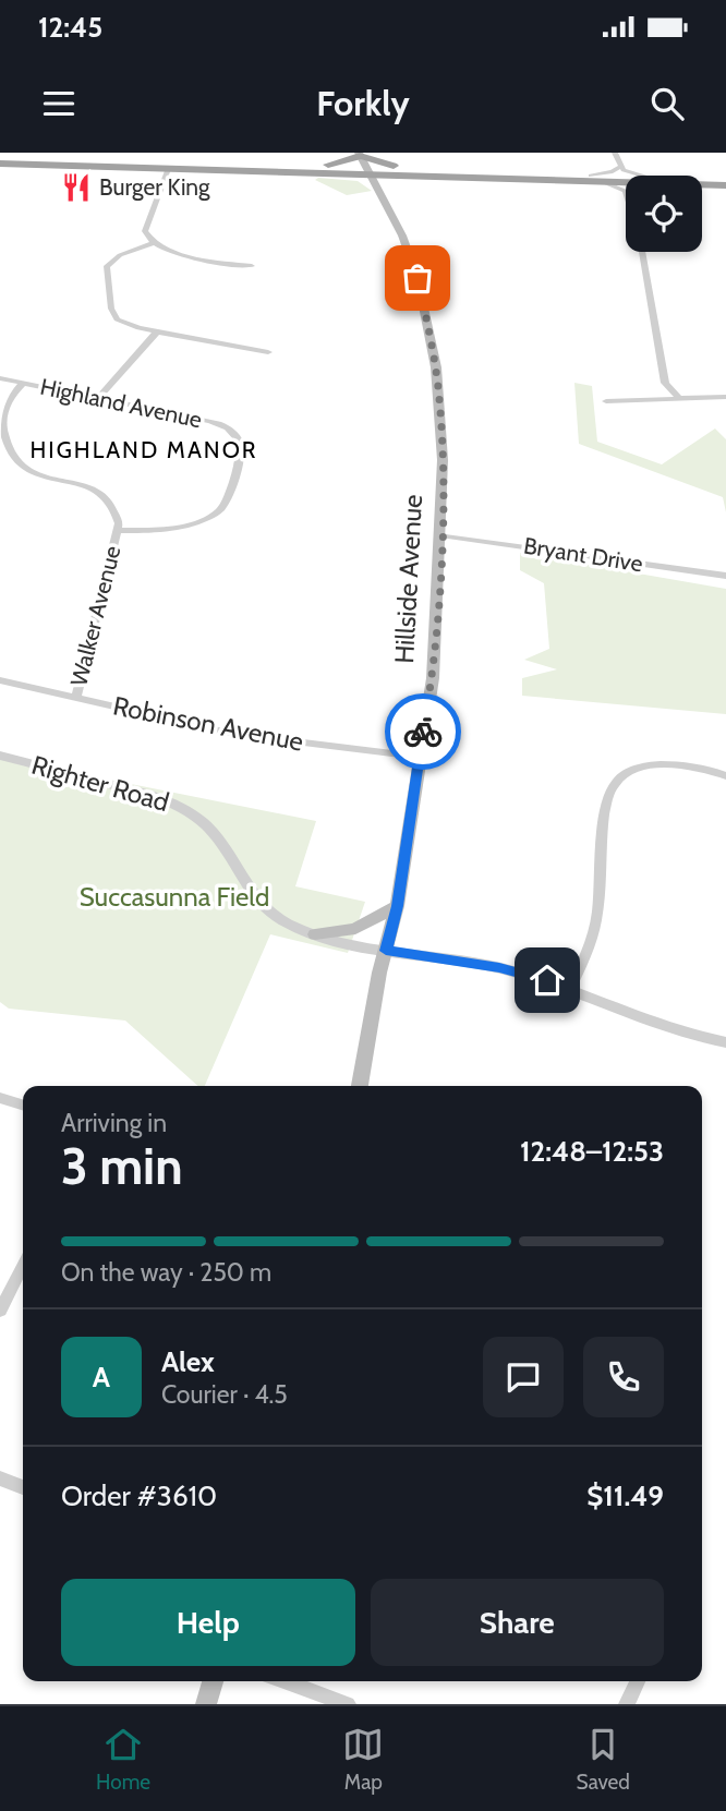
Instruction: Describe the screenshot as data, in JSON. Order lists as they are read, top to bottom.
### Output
{
  "streets": {
    "main road": ["Hillside Avenue"],
    "street": [
      "Highland Avenue",
      "Bryant Drive",
      "Walker Avenue",
      "Robinson Avenue",
      "Righter Road"
    ]
  },
  "crossings": [
    ["Highland Avenue", "Walker Avenue"],
    ["Bryant Drive", "Hillside Avenue"],
    ["Hillside Avenue", "Robinson Avenue"],
    ["Hillside Avenue", "Righter Road"],
    ["Walker Avenue", "Robinson Avenue"]
  ],
  "districts": ["HIGHLAND MANOR"],
  "parks": ["Succasunna Field"],
  "places": {
    "restaurant": ["Burger King"]
  },
  "page": {
    "status": "12:45",
    "header": "Forkly",
    "heading": ["3 min", "Arriving in", "12:48–12:53"],
    "panel": [
      "Alex",
      "Courier · 4.5",
      "Order #3610",
      "$11.49"
    ],
    "bar": "On the way · 250 m",
    "round": "A",
    "buttons": ["Help", "Share"],
    "tabs": ["Home", "Map", "Saved"]
  }
}
